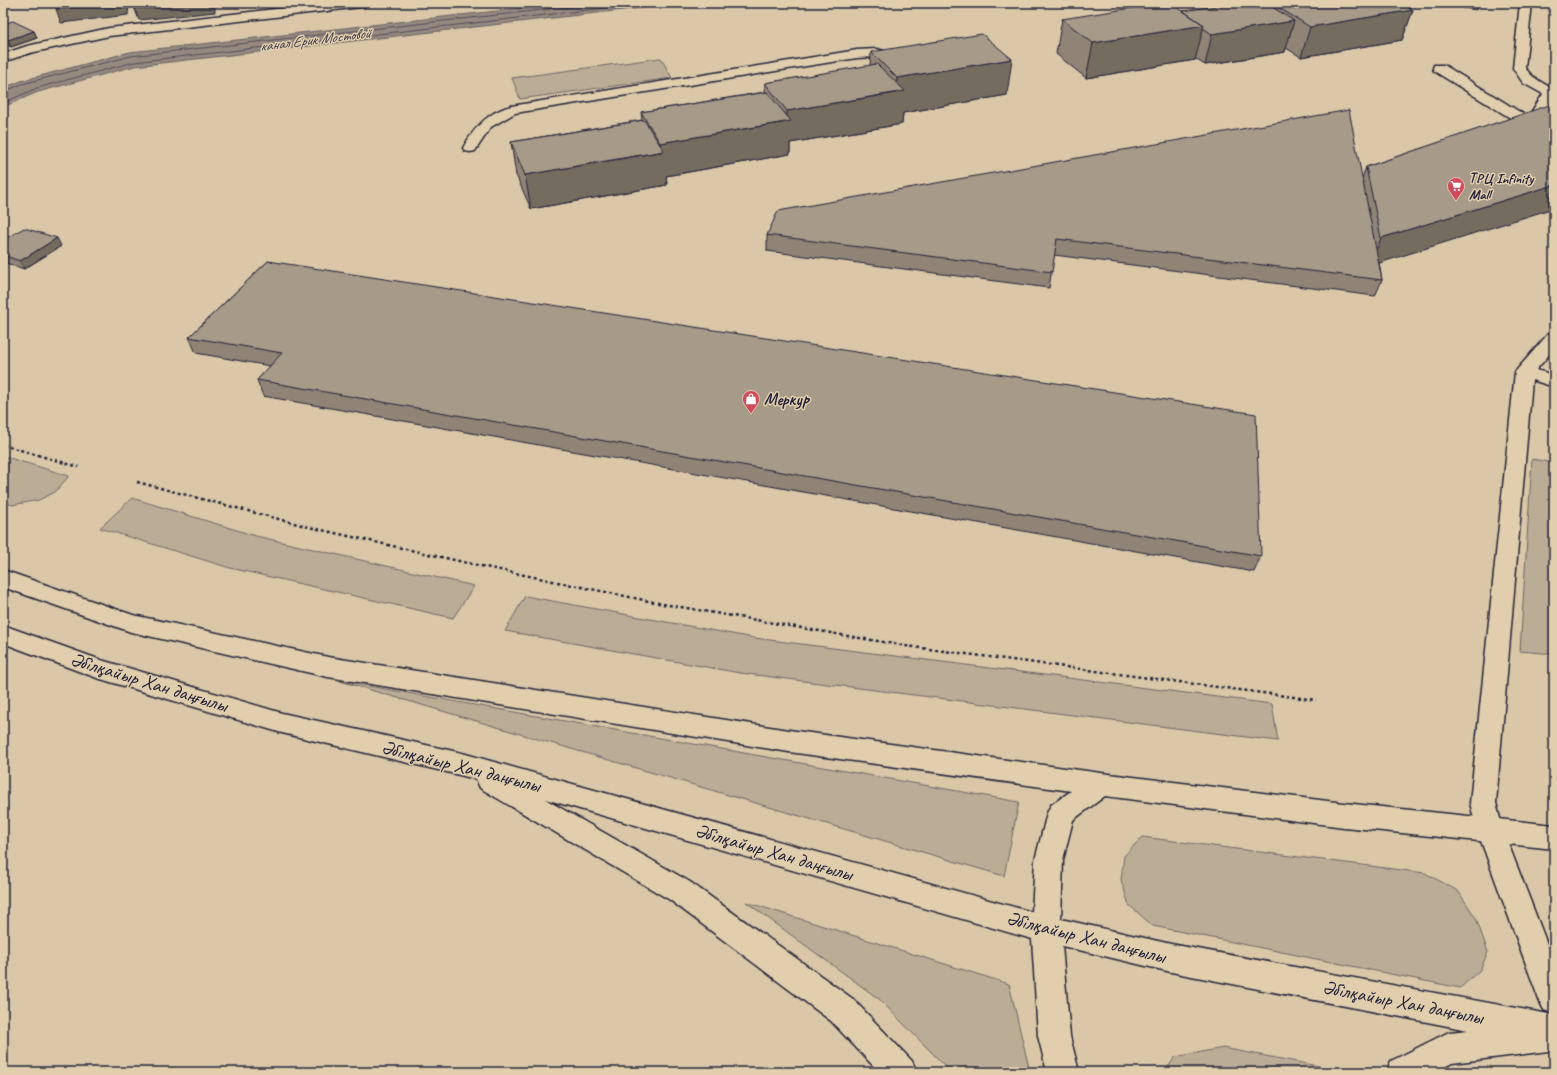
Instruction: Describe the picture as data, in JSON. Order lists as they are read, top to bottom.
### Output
{
  "streets": {
    "main road": ["Әбілқайыр Хан даңғылы"]
  },
  "water": ["канал Ерик Мостовой"],
  "places": {
    "supermarket": ["ТРЦ Infinity Mall"],
    "shop": ["Меркур"]
  }
}
